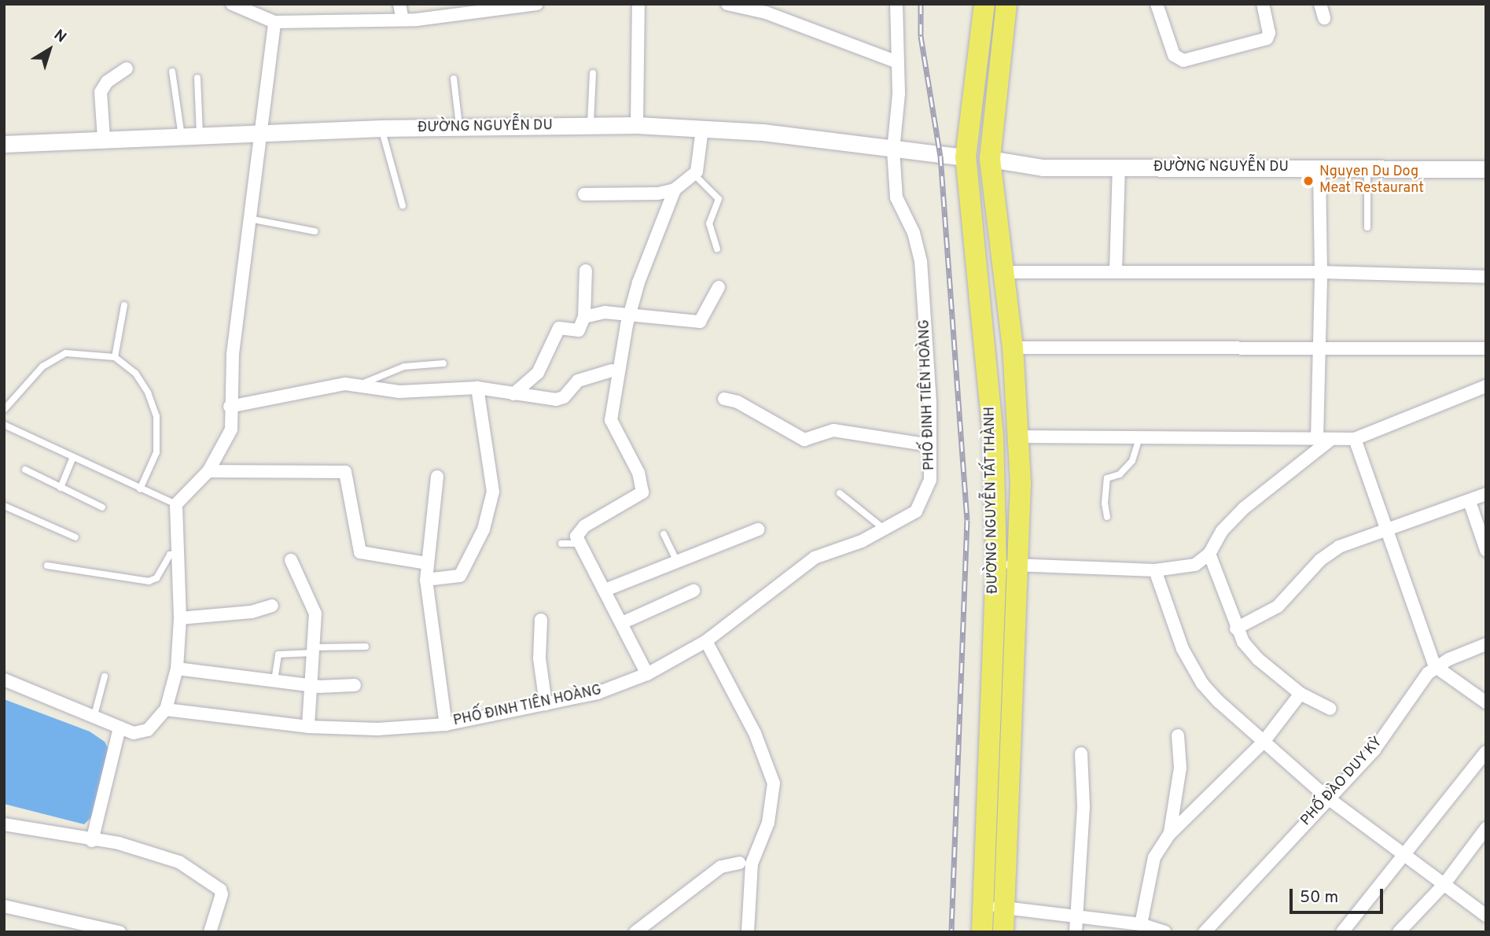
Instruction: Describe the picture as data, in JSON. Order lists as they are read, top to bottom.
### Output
{
  "streets": {
    "main road": ["ĐƯỜNG NGUYỄN TẤT THÀNH"],
    "street": ["ĐƯỜNG NGUYỄN DU", "PHỐ ĐINH TIÊN HOÀNG", "PHỐ ĐÀO DUY KỲ"]
  },
  "crossings": [
    ["ĐƯỜNG NGUYỄN DU", "PHỐ ĐINH TIÊN HOÀNG"],
    ["ĐƯỜNG NGUYỄN DU", "ĐƯỜNG NGUYỄN TẤT THÀNH"]
  ],
  "places": ["Nguyen Du Dog Meat Restaurant"],
  "scale_bar": "50 m",
  "north": "top right"
}
